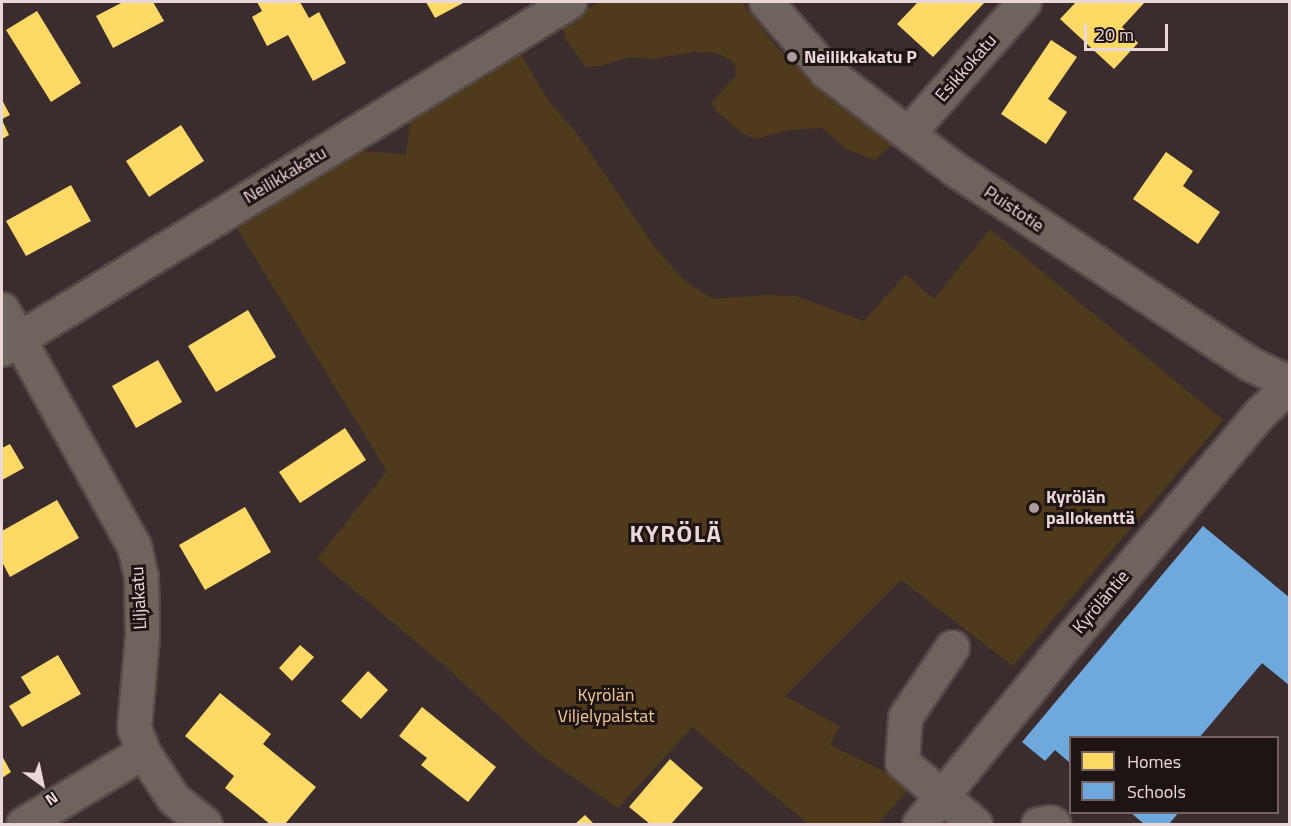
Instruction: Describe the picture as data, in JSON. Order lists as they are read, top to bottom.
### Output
{
  "streets": {
    "street": [
      "Esikkokatu",
      "Neilikkakatu",
      "Puistotie",
      "Liljakatu",
      "Kyröläntie"
    ]
  },
  "crossings": [
    ["Esikkokatu", "Puistotie"],
    ["Neilikkakatu", "Liljakatu"],
    ["Puistotie", "Kyröläntie"]
  ],
  "districts": ["KYRÖLÄ"],
  "parks": ["Kyrölän Viljelypalstat"],
  "places": ["Neilikkakatu P", "Kyrölän pallokenttä"],
  "legend": ["Homes", "Schools"],
  "scale_bar": "20 m",
  "north": "bottom right"
}
